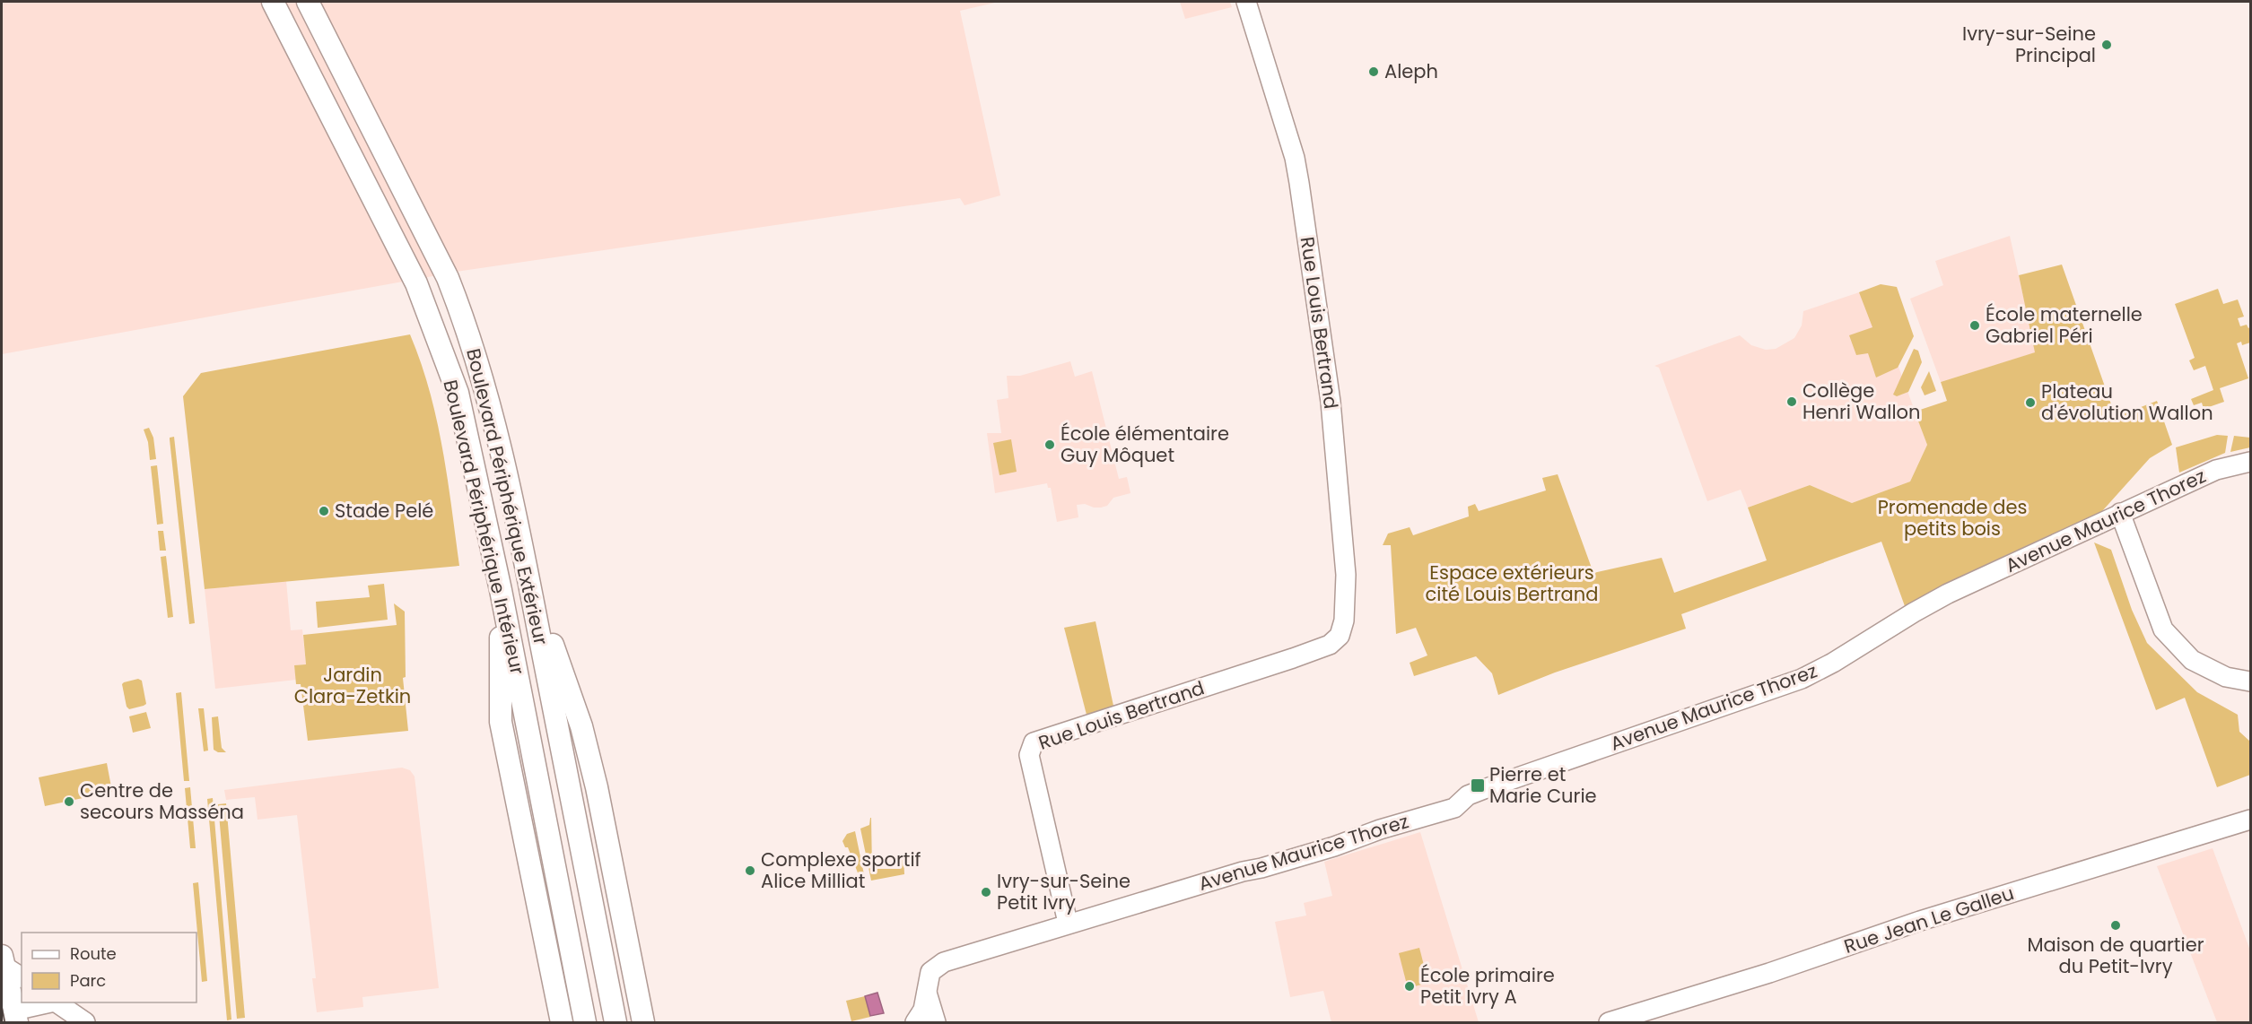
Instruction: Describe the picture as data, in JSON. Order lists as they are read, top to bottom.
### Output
{
  "streets": {
    "main road": [
      "Rue Louis Bertrand",
      "Boulevard Périphérique Extérieur",
      "Avenue Maurice Thorez",
      "Boulevard Périphérique Intérieur",
      "Rue Jean Le Galleu"
    ]
  },
  "crossings": [
    ["Rue Louis Bertrand", "Avenue Maurice Thorez"]
  ],
  "parks": ["Promenade des petits bois", "Espace extérieurs cité Louis Bertrand", "Jardin Clara-Zetkin"],
  "places": {
    "other": [
      "Ivry-sur-Seine Principal",
      "Aleph",
      "École maternelle Gabriel Péri",
      "Collège Henri Wallon",
      "Plateau d'évolution Wallon",
      "École élémentaire Guy Môquet",
      "Stade Pelé",
      "Centre de secours Masséna",
      "Complexe sportif Alice Milliat",
      "Ivry-sur-Seine Petit Ivry",
      "Maison de quartier du Petit-Ivry",
      "École primaire Petit Ivry A"
    ],
    "transit": ["Pierre et Marie Curie"]
  },
  "legend": ["Route", "Parc"]
}
